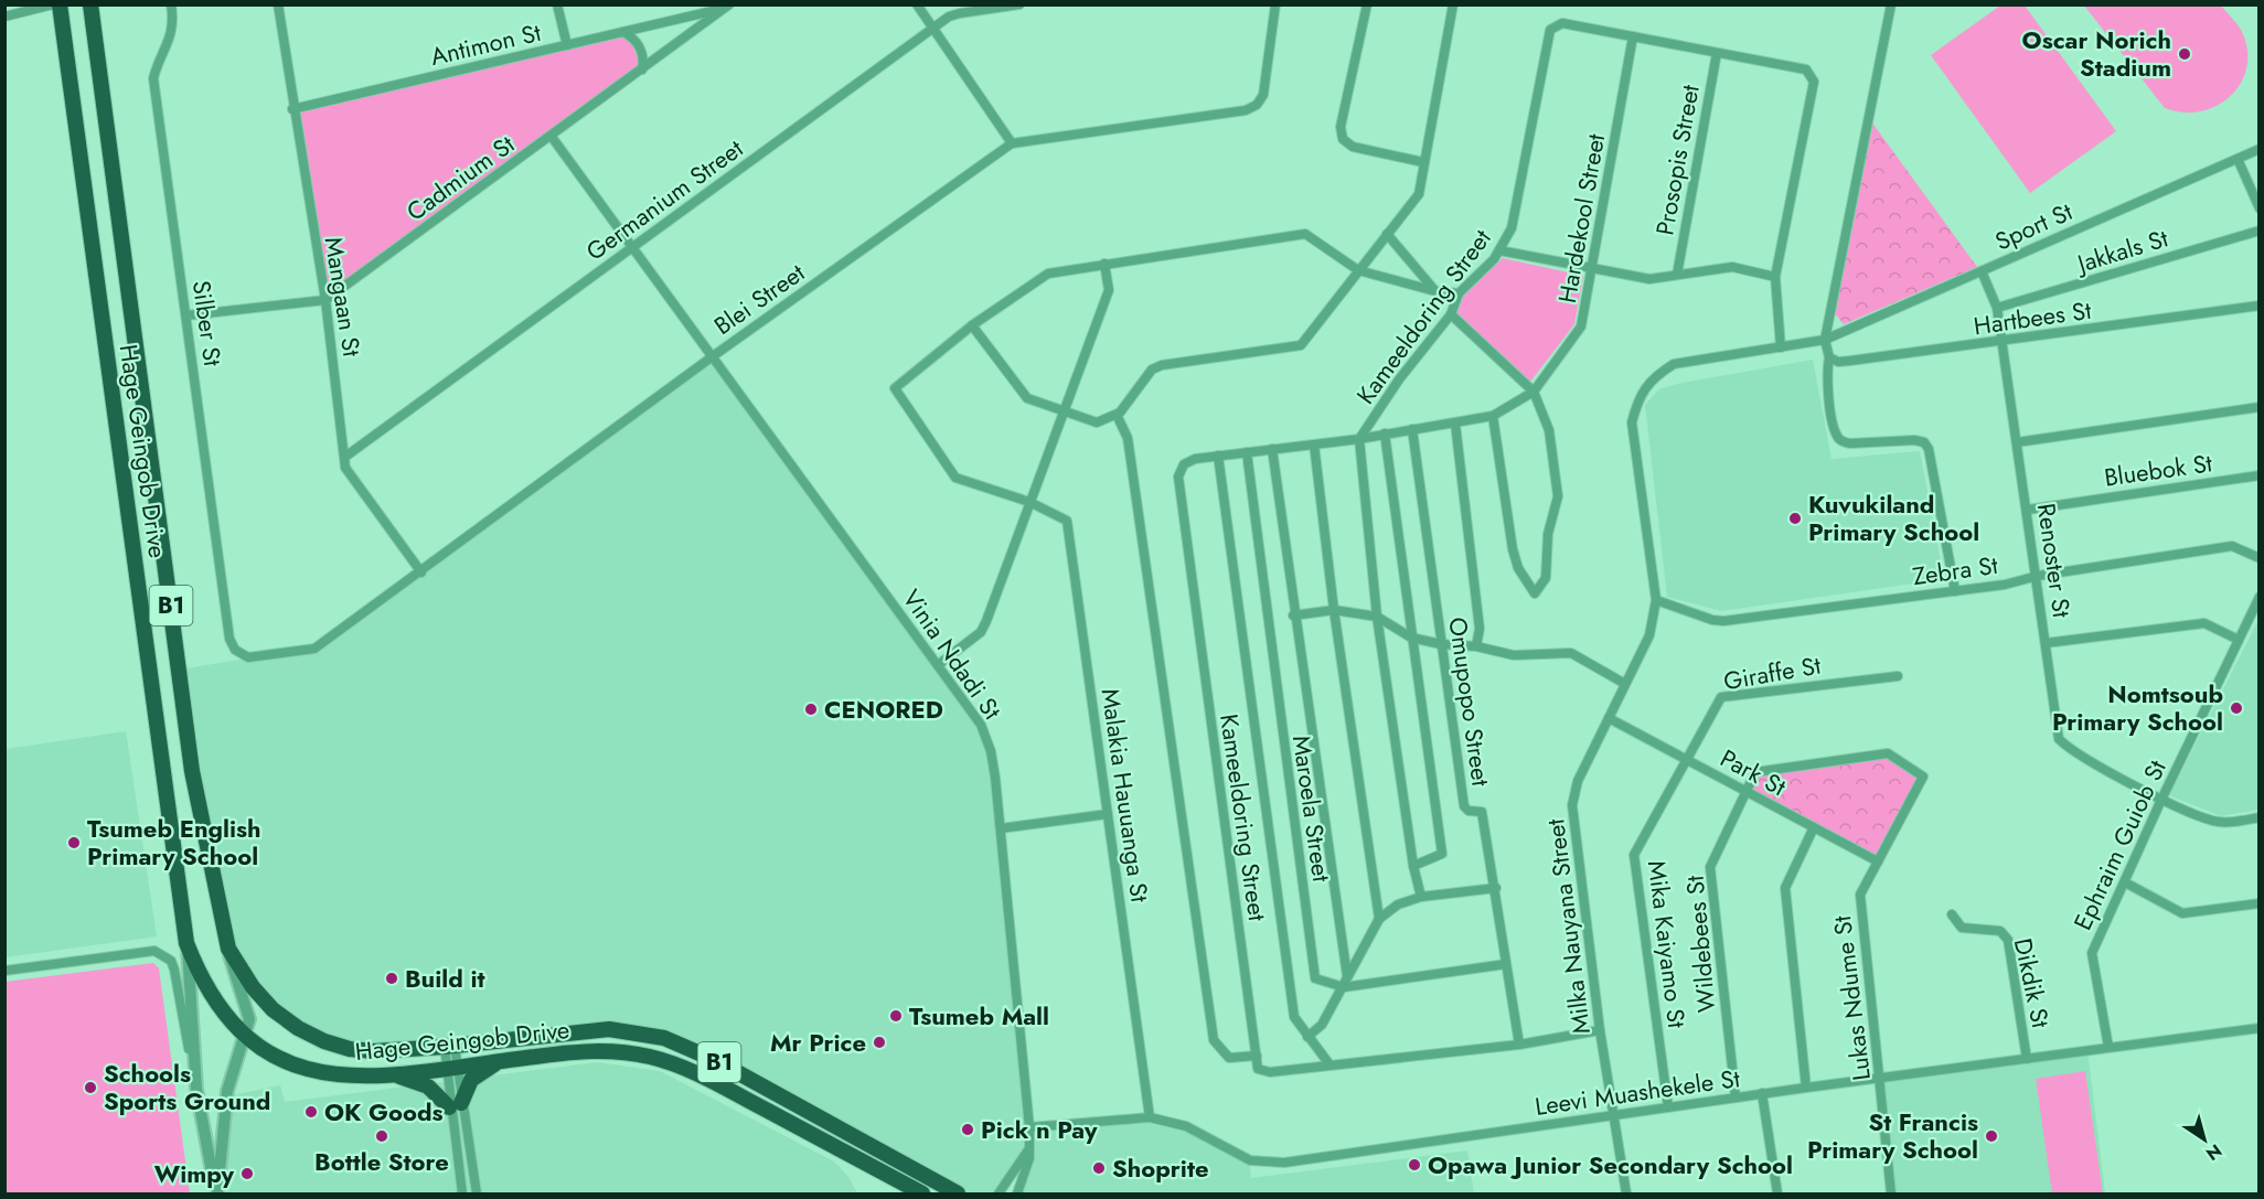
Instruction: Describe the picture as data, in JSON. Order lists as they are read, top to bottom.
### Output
{
  "streets": {
    "highway": ["Hage Geingob Drive", "B1"],
    "street": [
      "Antimon St",
      "Prosopis Street",
      "Cadmium St",
      "Germanium Street",
      "Hardekool Street",
      "Sport St",
      "Jakkals St",
      "Mangaan St",
      "Blei Street",
      "Kameeldoring Street",
      "Hartbees St",
      "Silber St",
      "Bluebok St",
      "Renoster St",
      "Zebra St",
      "Vinia Ndadi St",
      "Giraffe St",
      "Omupopo Street",
      "Park St",
      "Malakia Hauuanga St",
      "Maroela Street",
      "Ephraim Guiob St",
      "Milka Nauyana Street",
      "Mika Kaiyamo St",
      "Wildebees St",
      "Dikdik St",
      "Lukas Ndume St",
      "Leevi Muashekele St"
    ]
  },
  "crossings": [
    ["Antimon St", "Cadmium St"],
    ["Antimon St", "Mangaan St"],
    ["Prosopis Street", "Kameeldoring Street"],
    ["Cadmium St", "Mangaan St"],
    ["Cadmium St", "Silber St"],
    ["Cadmium St", "Vinia Ndadi St"],
    ["Germanium Street", "Mangaan St"],
    ["Germanium Street", "Vinia Ndadi St"],
    ["Hardekool Street", "Kameeldoring Street"],
    ["Sport St", "Renoster St"],
    ["Sport St", "Milka Nauyana Street"],
    ["Jakkals St", "Renoster St"],
    ["Mangaan St", "Blei Street"],
    ["Blei Street", "Silber St"],
    ["Blei Street", "Vinia Ndadi St"],
    ["Kameeldoring Street", "Maroela Street"],
    ["Kameeldoring Street", "Milka Nauyana Street"],
    ["Hartbees St", "Renoster St"],
    ["Bluebok St", "Renoster St"],
    ["Renoster St", "Zebra St"],
    ["Renoster St", "Ephraim Guiob St"],
    ["Zebra St", "Milka Nauyana Street"],
    ["Vinia Ndadi St", "Leevi Muashekele St"],
    ["Giraffe St", "Park St"],
    ["Giraffe St", "Mika Kaiyamo St"],
    ["Park St", "Milka Nauyana Street"],
    ["Park St", "Mika Kaiyamo St"],
    ["Park St", "Wildebees St"],
    ["Park St", "Lukas Ndume St"],
    ["Malakia Hauuanga St", "Leevi Muashekele St"],
    ["Ephraim Guiob St", "Leevi Muashekele St"],
    ["Milka Nauyana Street", "Leevi Muashekele St"],
    ["Mika Kaiyamo St", "Leevi Muashekele St"],
    ["Wildebees St", "Lukas Ndume St"],
    ["Wildebees St", "Leevi Muashekele St"],
    ["Dikdik St", "Leevi Muashekele St"],
    ["Lukas Ndume St", "Leevi Muashekele St"]
  ],
  "places": [
    "Oscar Norich Stadium",
    "Kuvukiland Primary School",
    "Nomtsoub Primary School",
    "CENORED",
    "Tsumeb English Primary School",
    "Build it",
    "Tsumeb Mall",
    "Mr Price",
    "Schools Sports Ground",
    "OK Goods",
    "Pick n Pay",
    "Bottle Store",
    "St Francis Primary School",
    "Opawa Junior Secondary School",
    "Shoprite",
    "Wimpy"
  ],
  "north": "bottom right"
}
